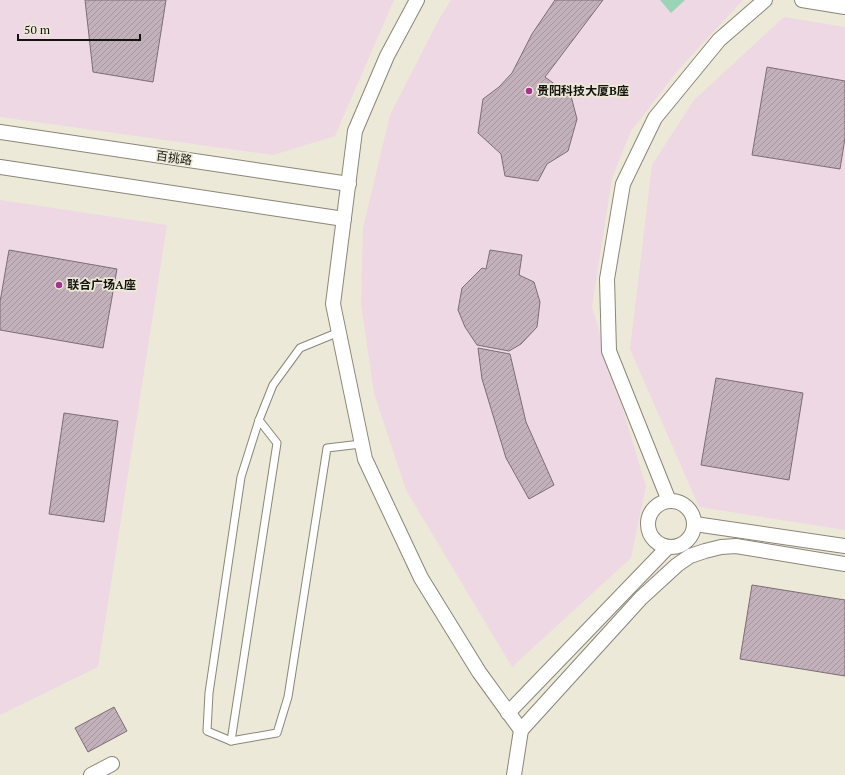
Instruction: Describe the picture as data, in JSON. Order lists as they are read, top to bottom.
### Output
{
  "streets": {
    "street": ["百挑路"]
  },
  "places": ["贵阳科技大厦B座", "联合广场A座"],
  "scale_bar": "50 m"
}
